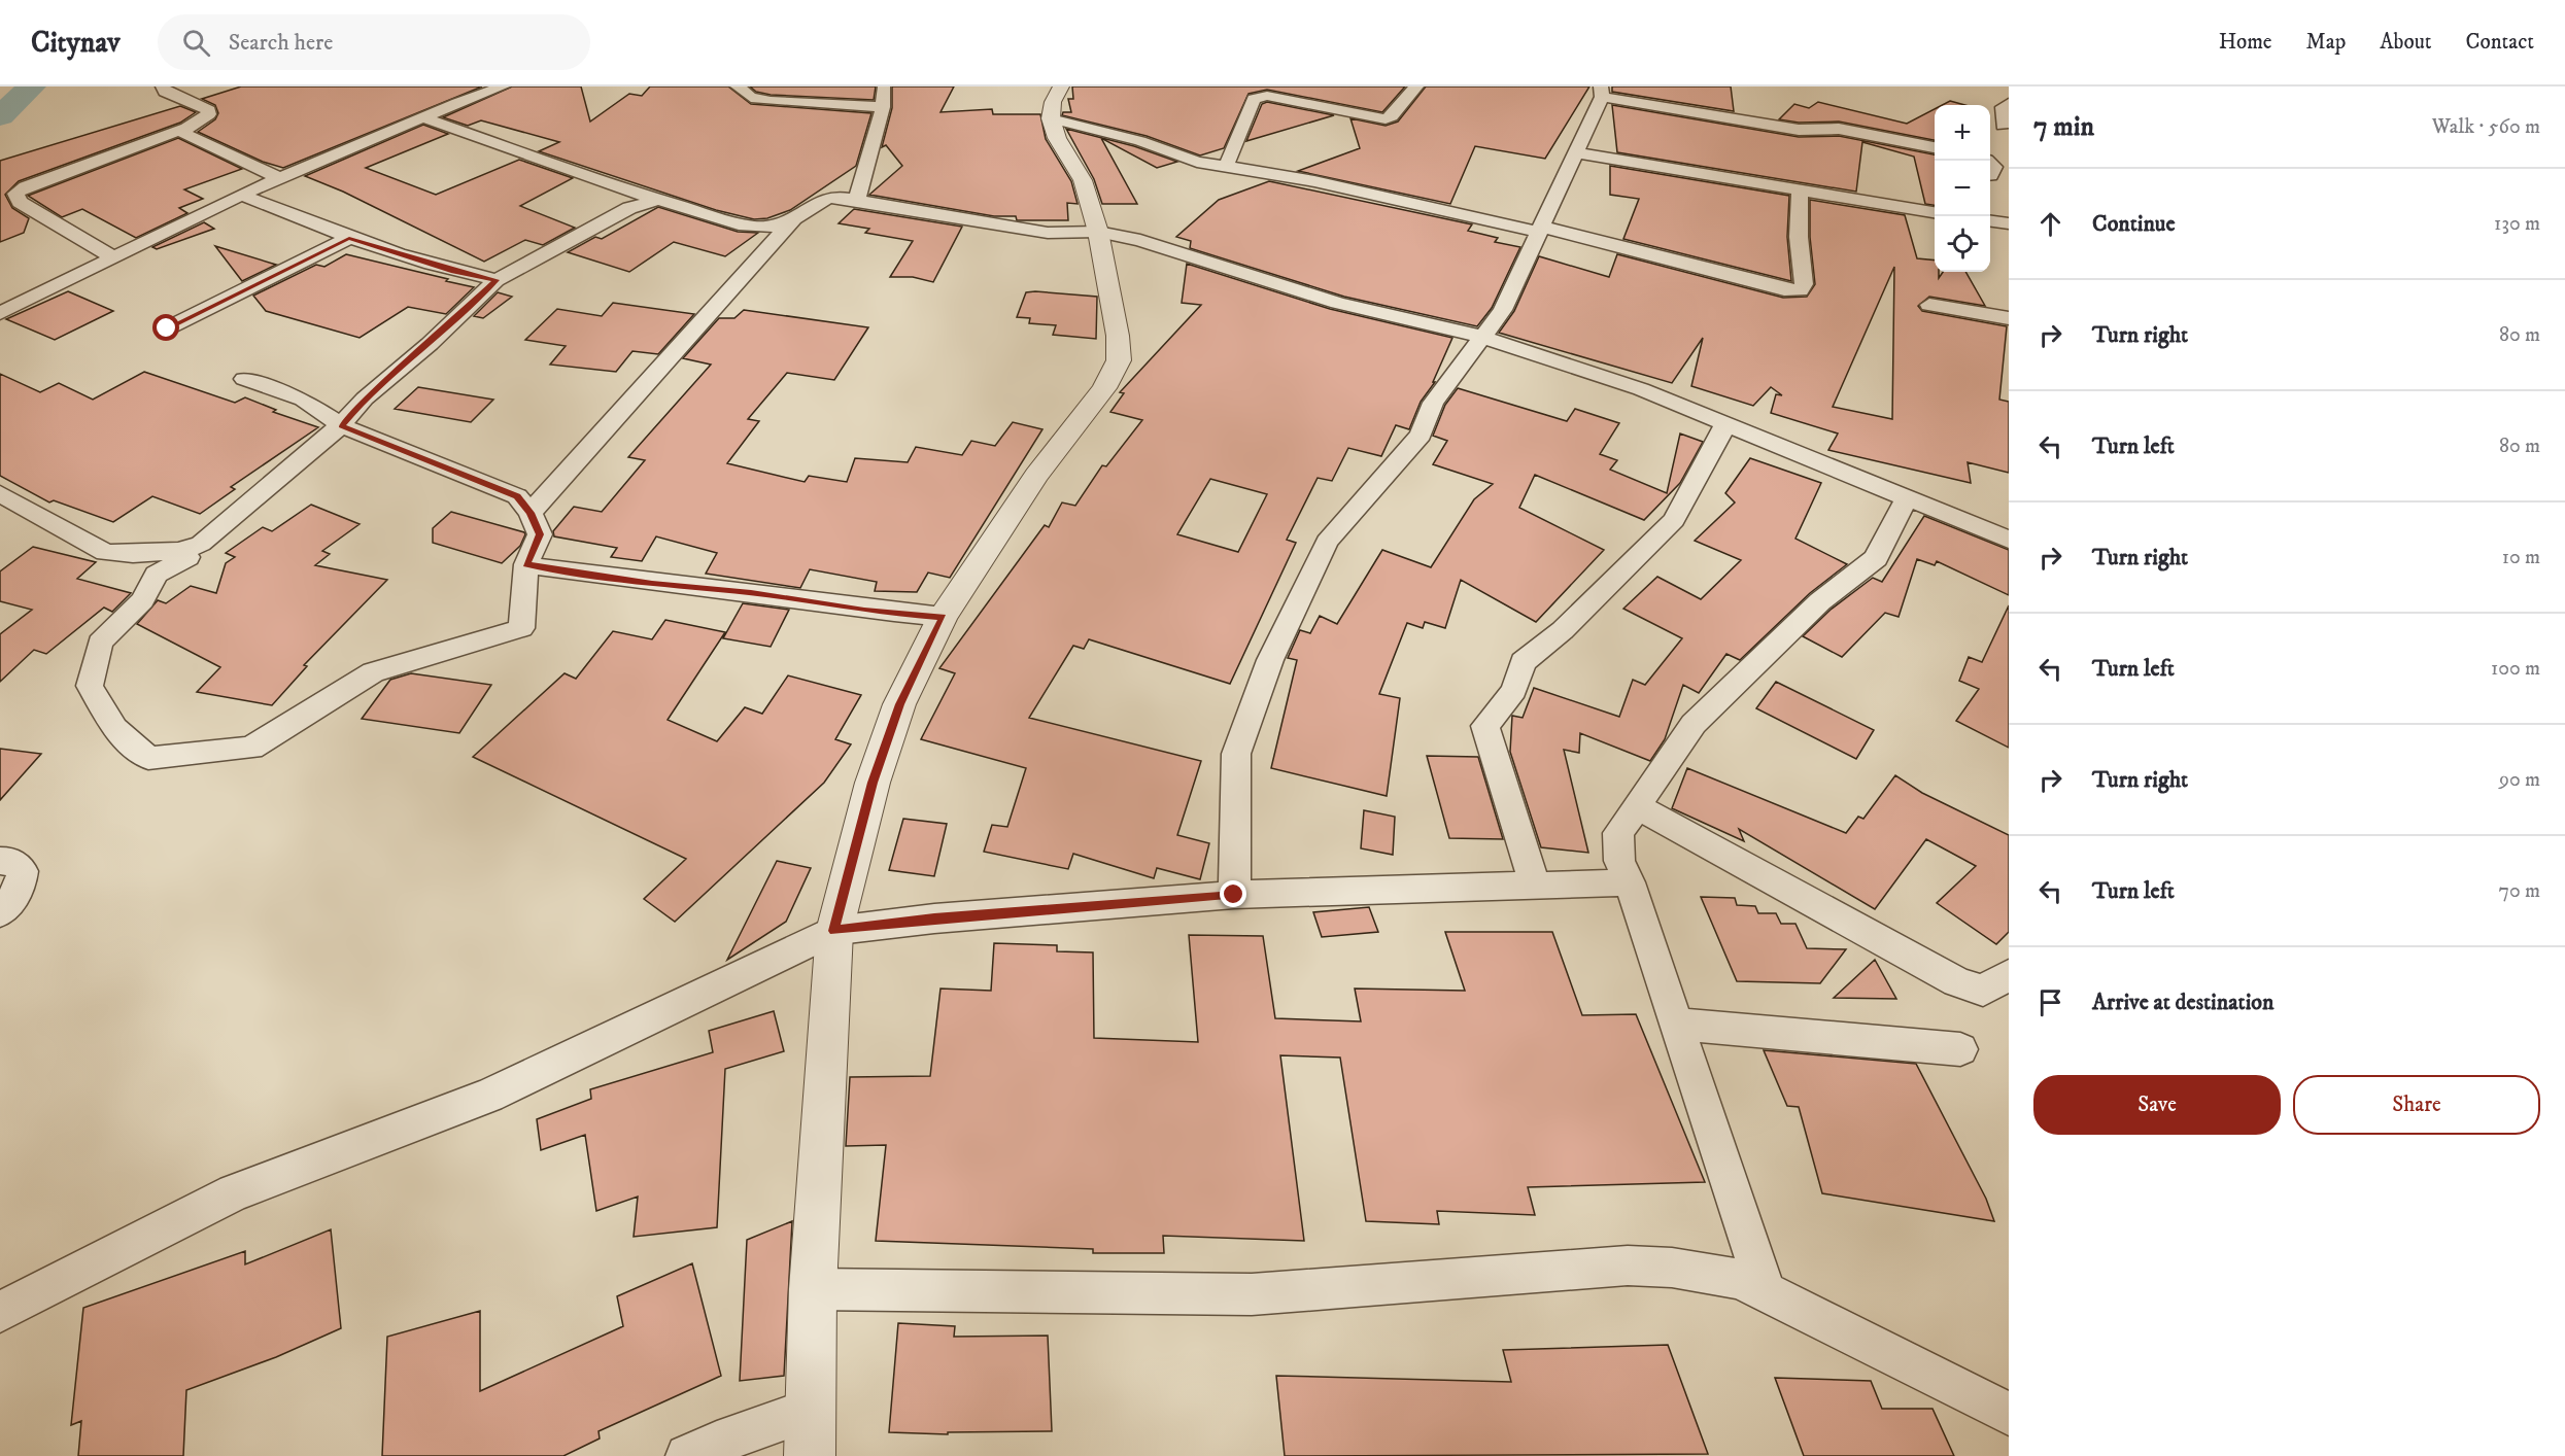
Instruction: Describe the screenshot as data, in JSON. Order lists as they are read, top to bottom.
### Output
{
  "page": {
    "header": "Citynav",
    "search": "Search here",
    "nav": [
      "Home",
      "Map",
      "About",
      "Contact"
    ],
    "heading": ["7 min", "Walk · 560 m"],
    "map_buttons": ["+", "−"],
    "list": [
      ["Continue", "130 m"],
      ["Turn right", "80 m"],
      ["Turn left", "80 m"],
      ["Turn right", "10 m"],
      ["Turn left", "100 m"],
      ["Turn right", "90 m"],
      ["Turn left", "70 m"],
      "Arrive at destination"
    ],
    "buttons": ["Save", "Share"]
  }
}
